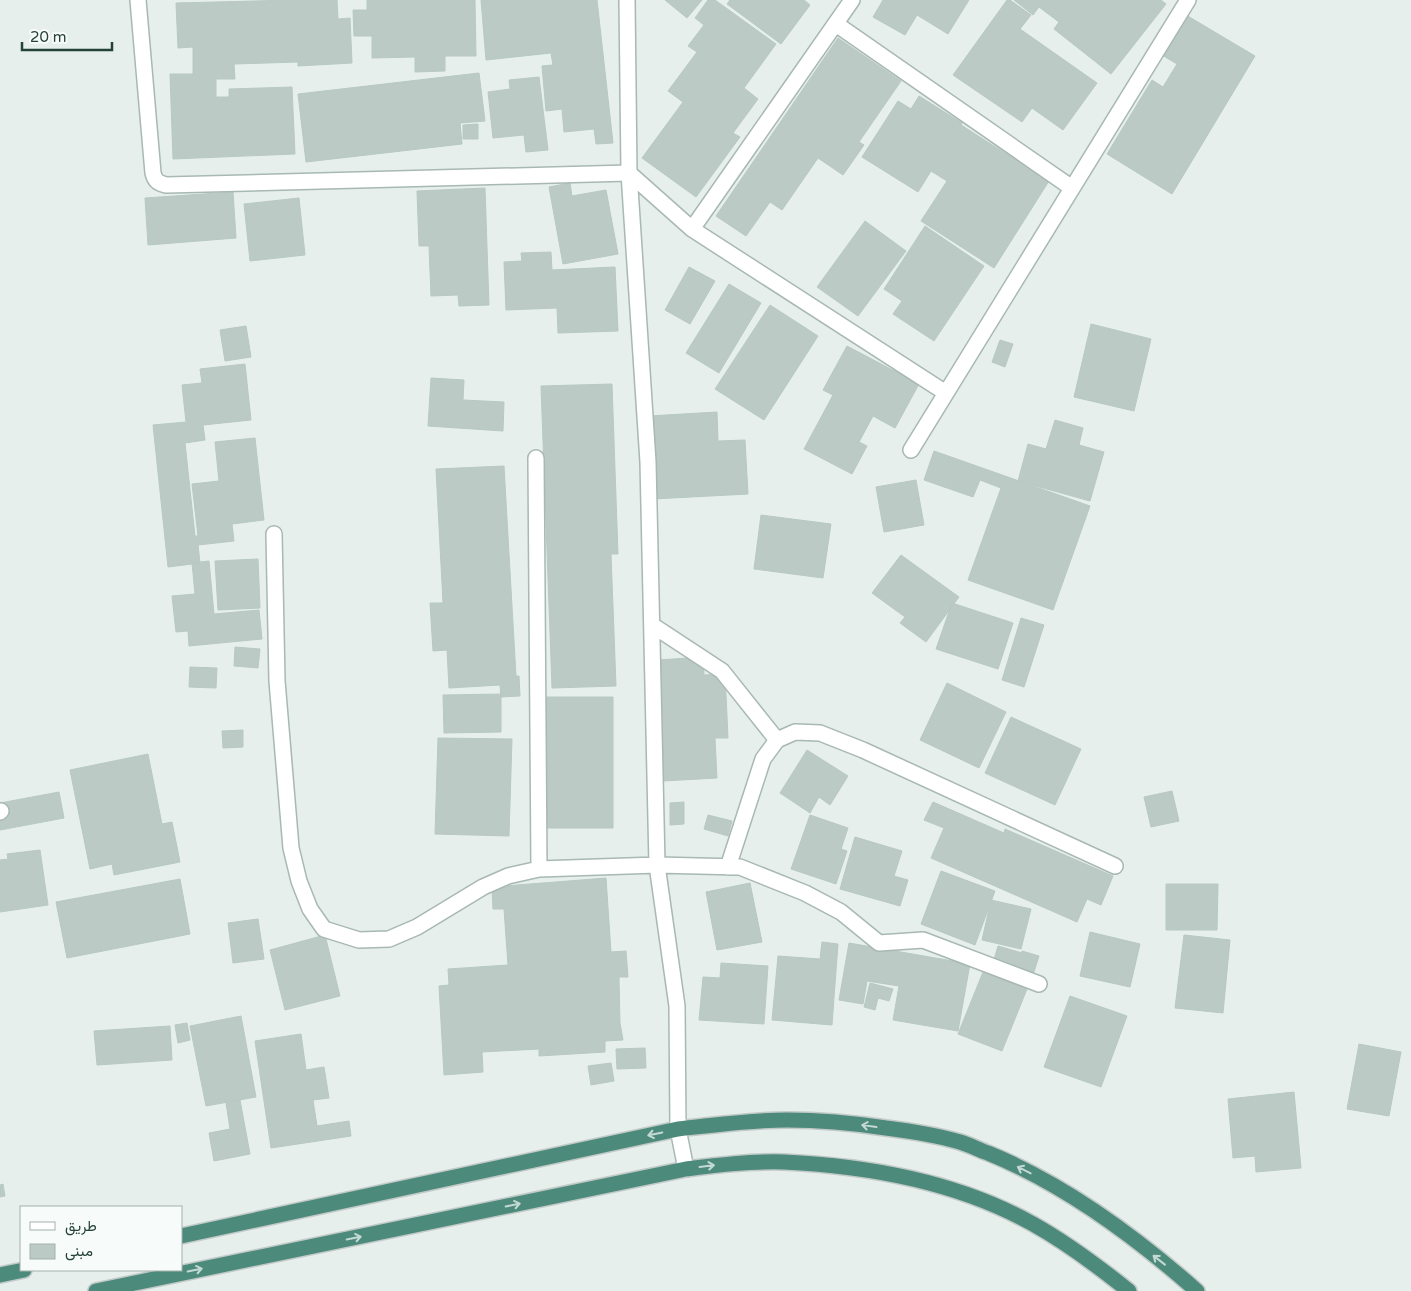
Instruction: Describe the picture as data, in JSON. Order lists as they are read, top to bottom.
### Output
{
  "legend": ["طريق", "مبنى"],
  "scale_bar": "20 m"
}
